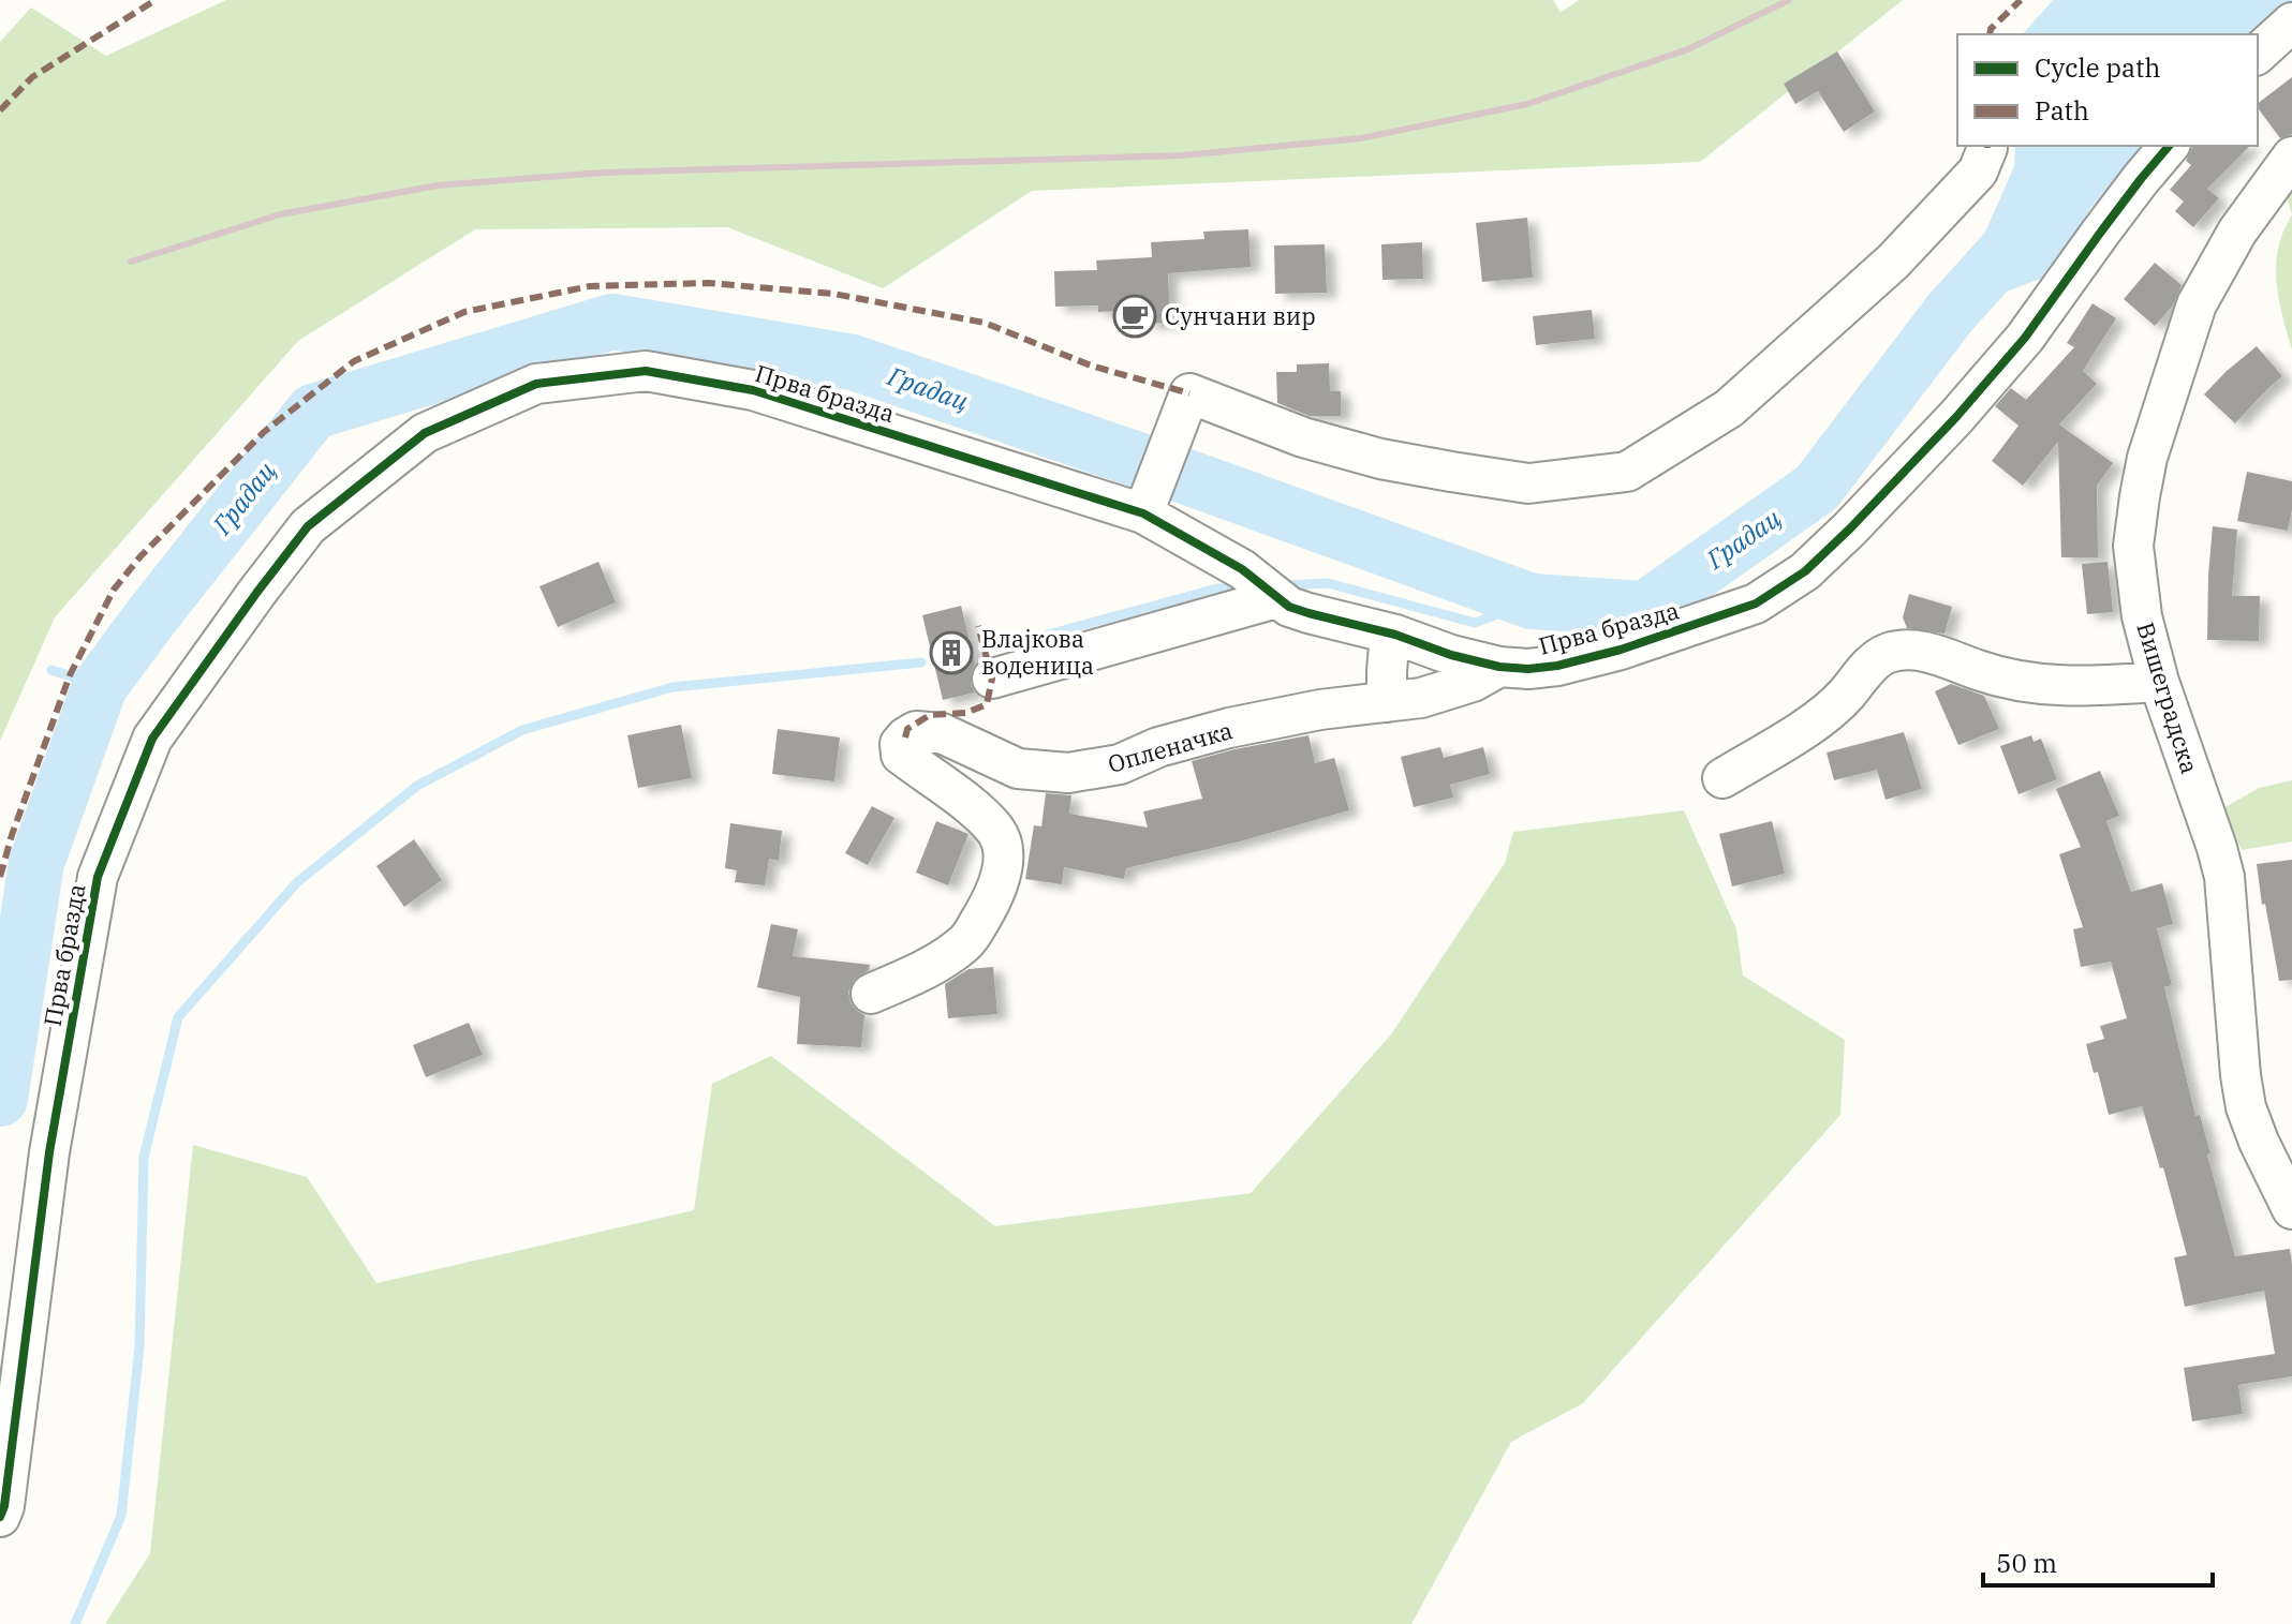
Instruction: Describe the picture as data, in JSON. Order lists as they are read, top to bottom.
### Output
{
  "streets": {
    "street": ["Прва бразда", "Вишеградска", "Опленачка"]
  },
  "crossings": [
    ["Прва бразда", "Опленачка"]
  ],
  "water": ["Градац"],
  "places": {
    "cafe": ["Сунчани вир"],
    "building": ["Влајкова воденица"]
  },
  "legend": ["Cycle path", "Path"],
  "scale_bar": "50 m"
}
